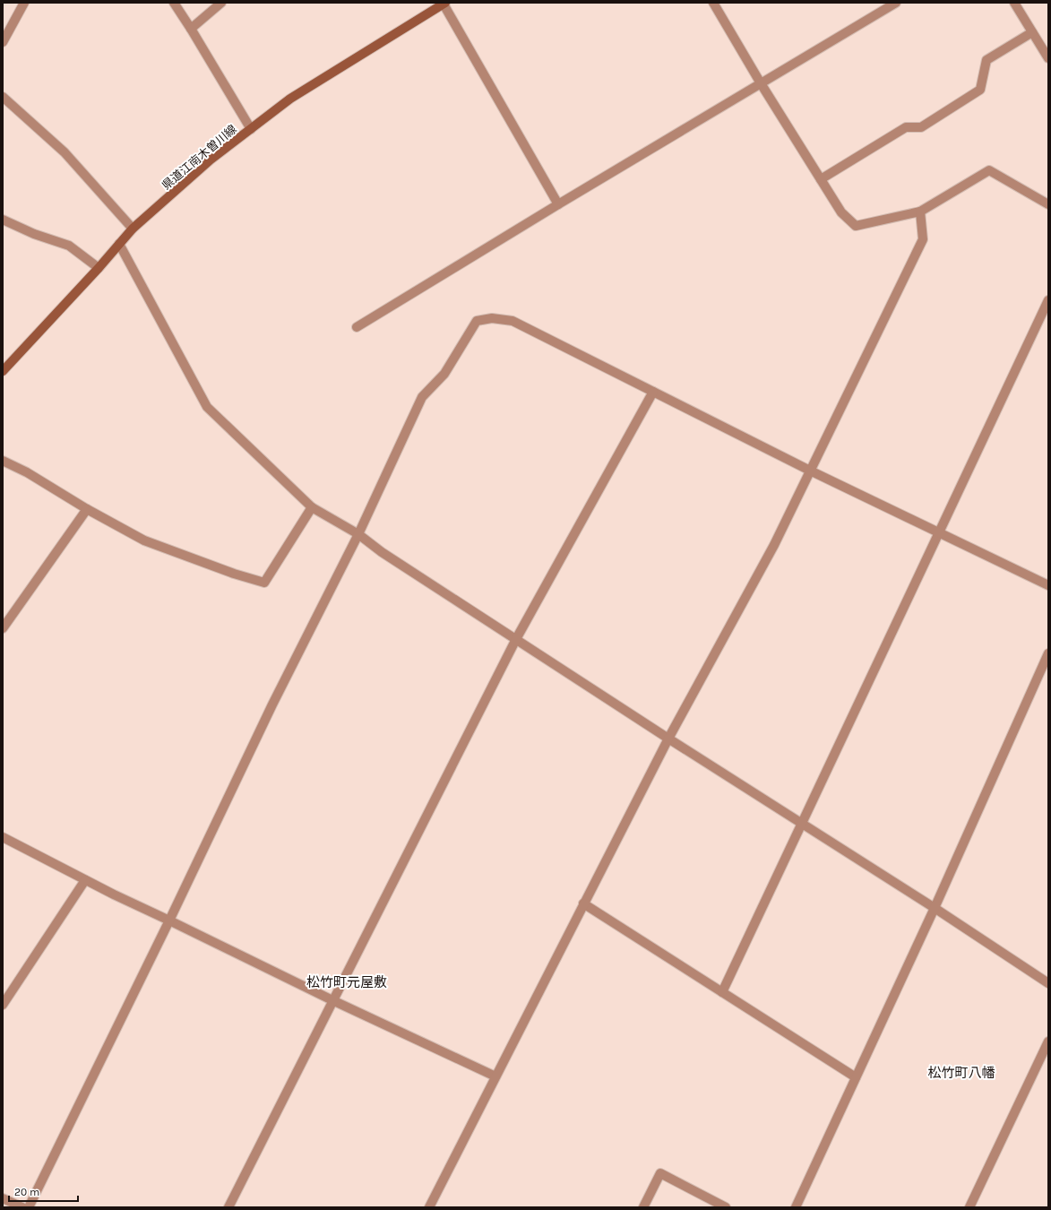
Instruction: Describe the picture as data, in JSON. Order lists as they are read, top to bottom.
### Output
{
  "streets": {
    "main road": ["県道江南木曽川線"]
  },
  "districts": ["松竹町元屋敷", "松竹町八幡"],
  "scale_bar": "20 m"
}
